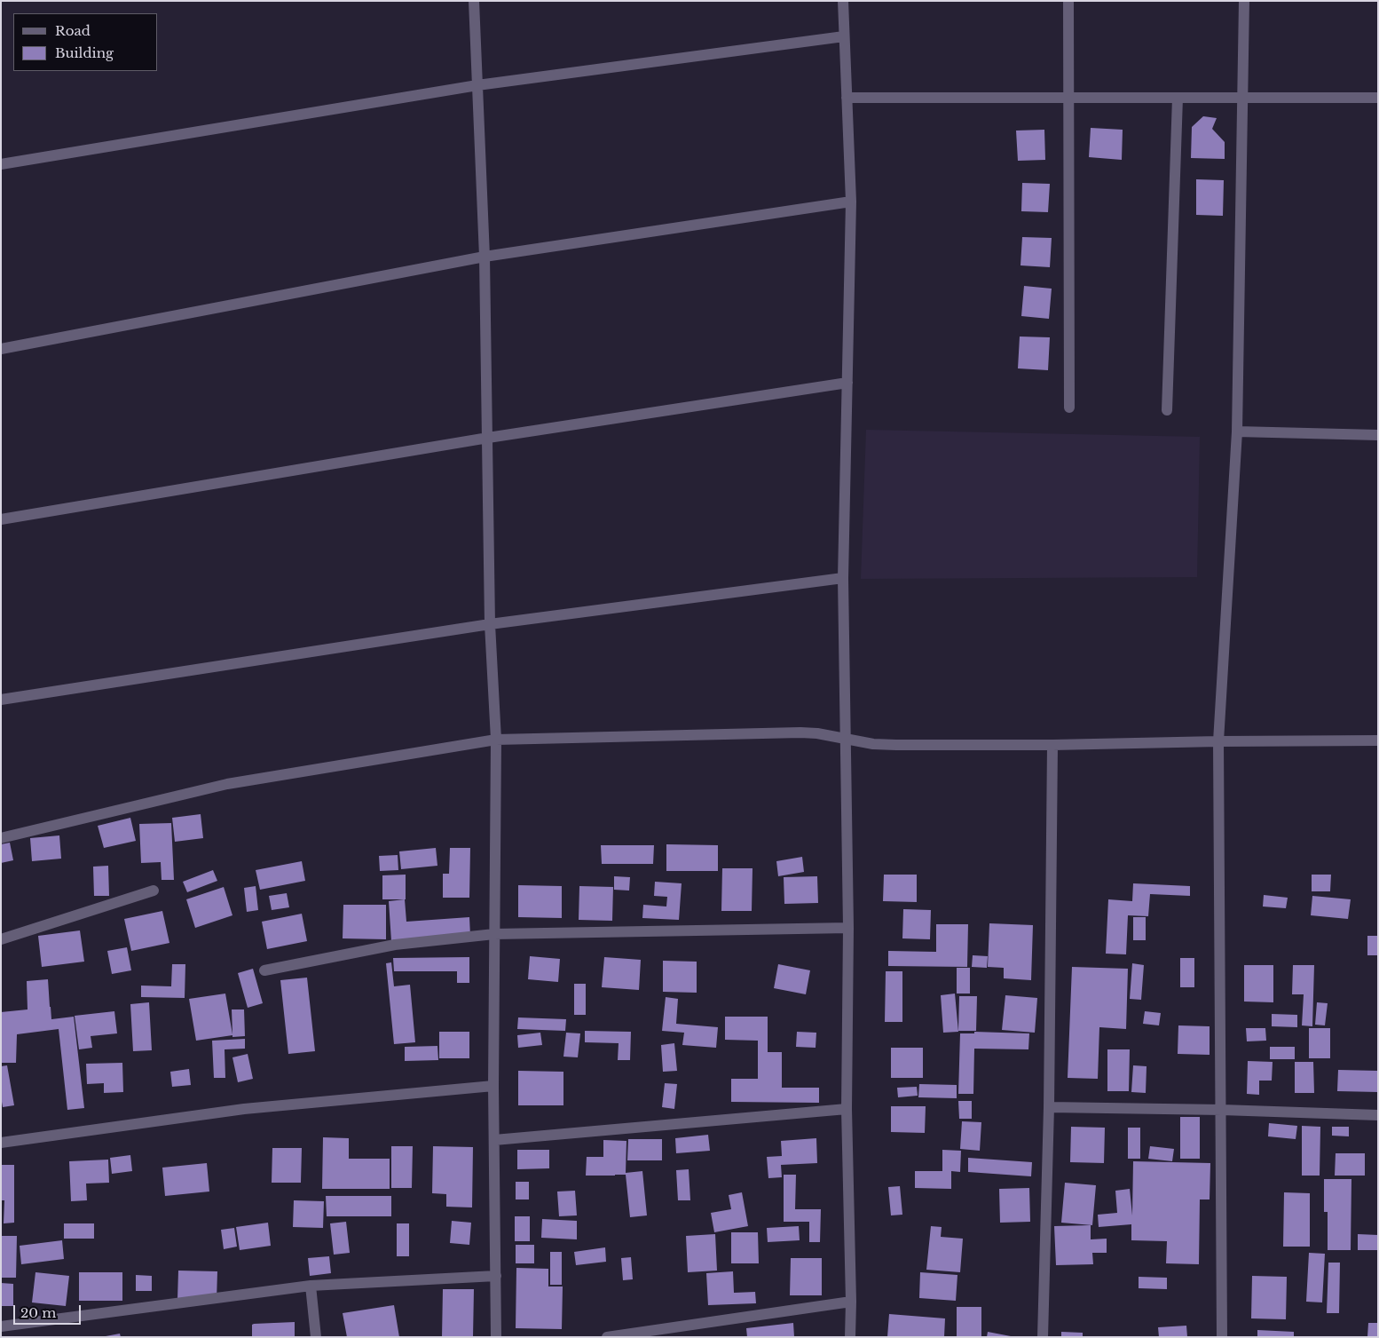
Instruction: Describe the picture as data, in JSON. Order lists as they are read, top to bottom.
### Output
{
  "legend": ["Road", "Building"],
  "scale_bar": "20 m"
}
